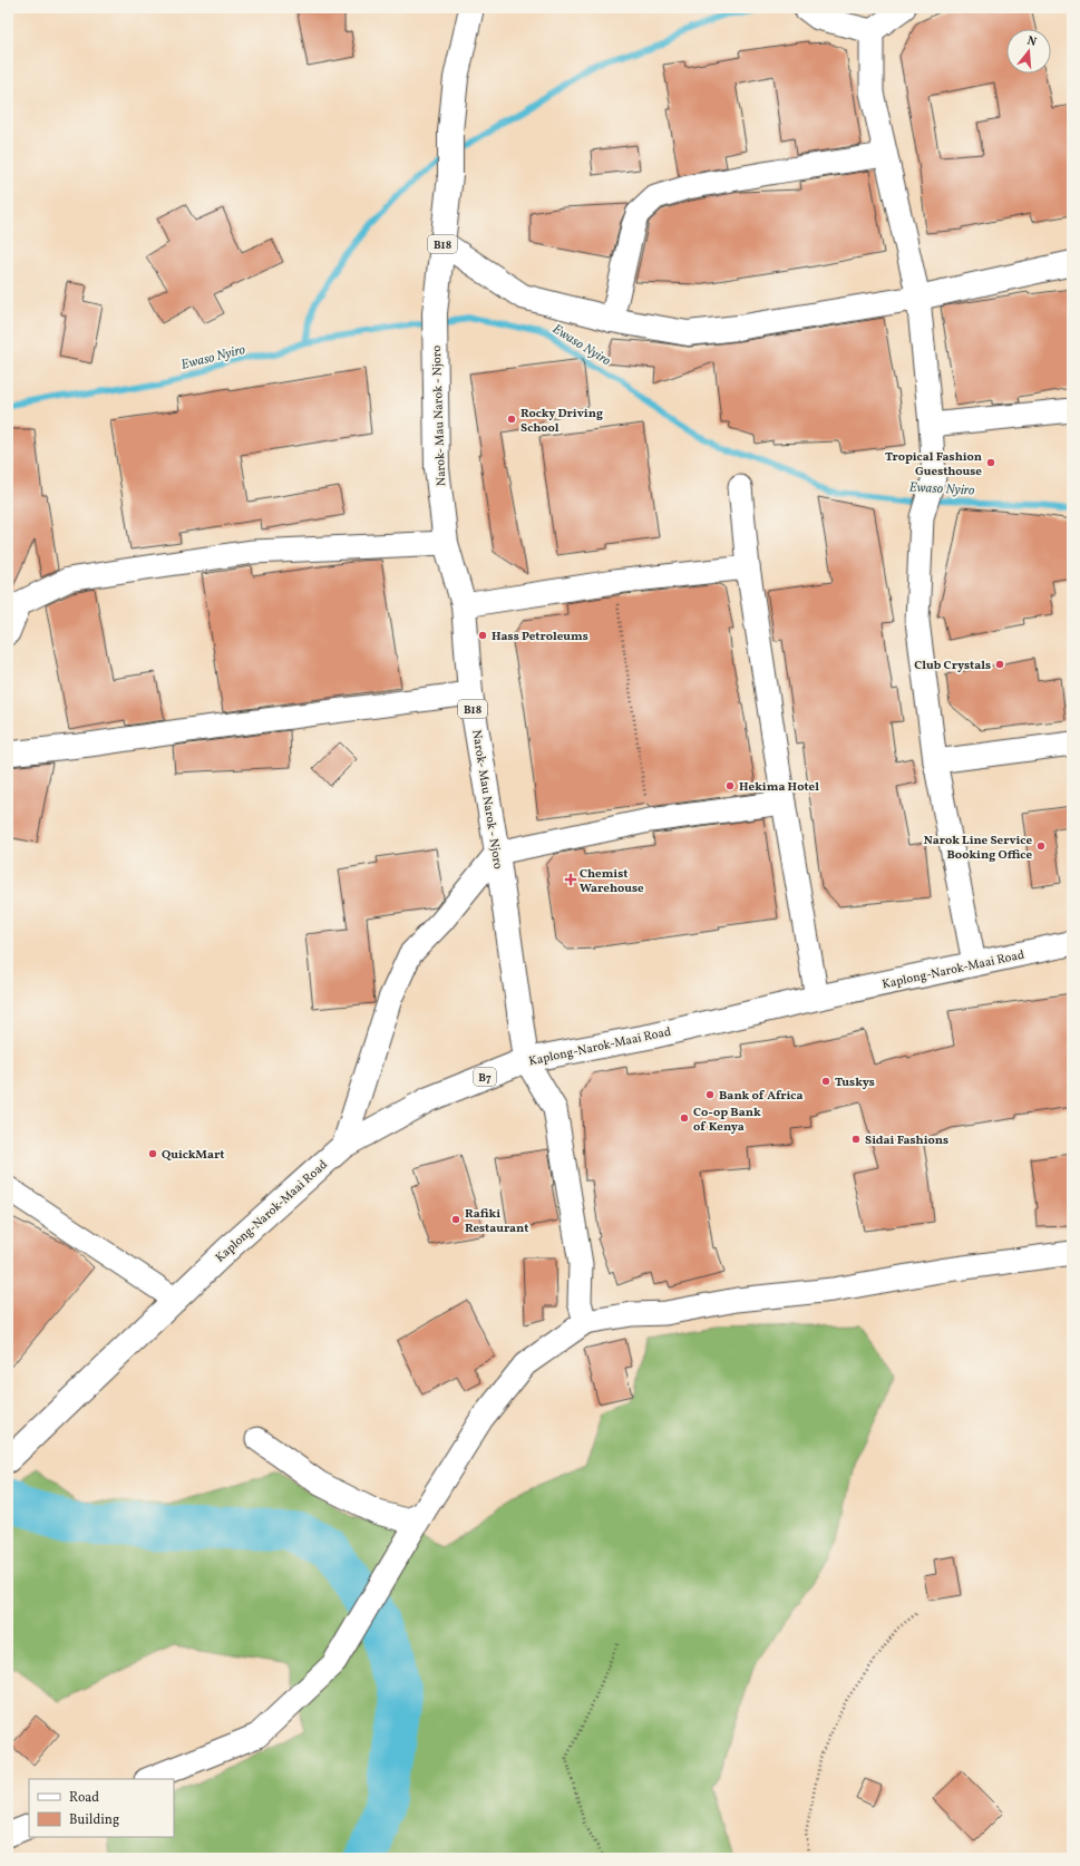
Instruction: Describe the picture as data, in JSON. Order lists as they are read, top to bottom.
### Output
{
  "streets": {
    "main road": [
      "B18",
      "Narok- Mau Narok - Njoro",
      "Kaplong-Narok-Maai Road",
      "B7"
    ]
  },
  "crossings": [
    ["Narok- Mau Narok - Njoro", "Kaplong-Narok-Maai Road"]
  ],
  "water": ["Ewaso Nyiro"],
  "places": {
    "other": [
      "Rocky Driving School",
      "Tropical Fashion Guesthouse",
      "Hass Petroleums",
      "Club Crystals",
      "Hekima Hotel",
      "Narok Line Service Booking Office",
      "Tuskys",
      "Bank of Africa",
      "Co-op Bank of Kenya",
      "Sidai Fashions",
      "QuickMart",
      "Rafiki Restaurant"
    ],
    "health": ["Chemist Warehouse"]
  },
  "legend": ["Road", "Building"],
  "north": "top"
}
